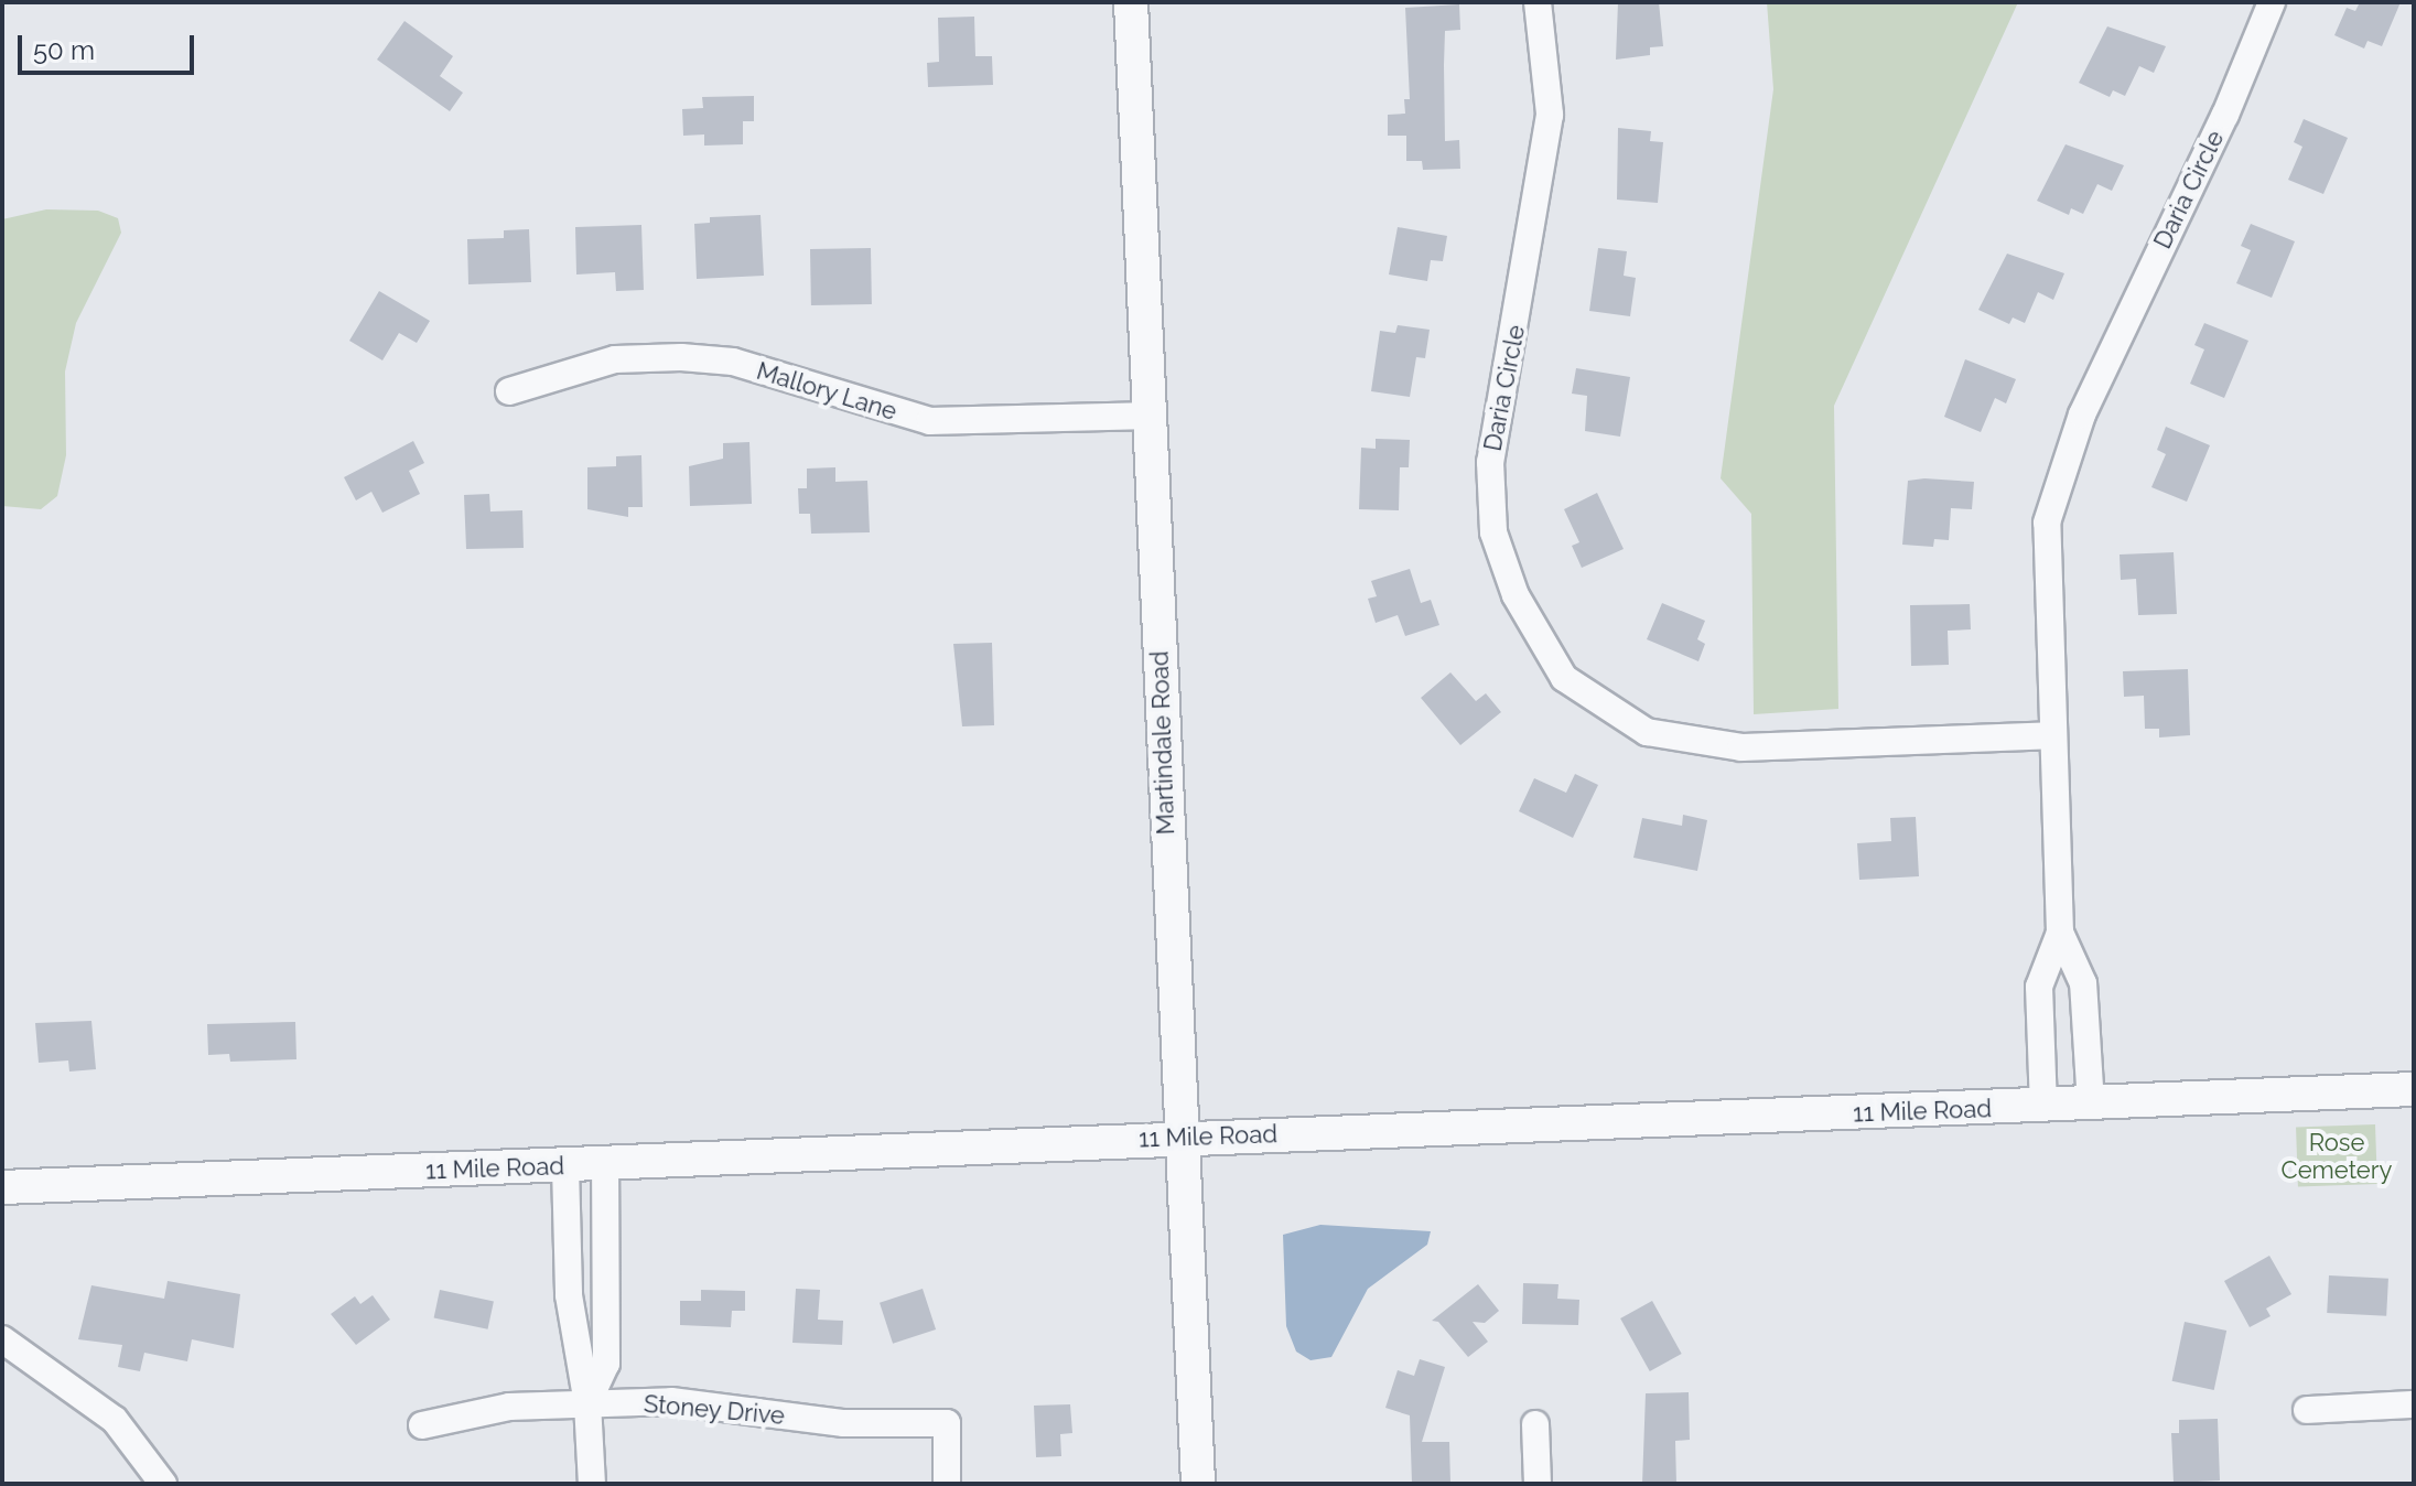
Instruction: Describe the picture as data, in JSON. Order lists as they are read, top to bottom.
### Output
{
  "streets": {
    "street": [
      "Daria Circle",
      "Mallory Lane",
      "Martindale Road",
      "11 Mile Road",
      "Stoney Drive"
    ]
  },
  "crossings": [
    ["Daria Circle", "11 Mile Road"],
    ["Mallory Lane", "Martindale Road"],
    ["Martindale Road", "11 Mile Road"]
  ],
  "parks": ["Rose Cemetery"],
  "scale_bar": "50 m"
}
